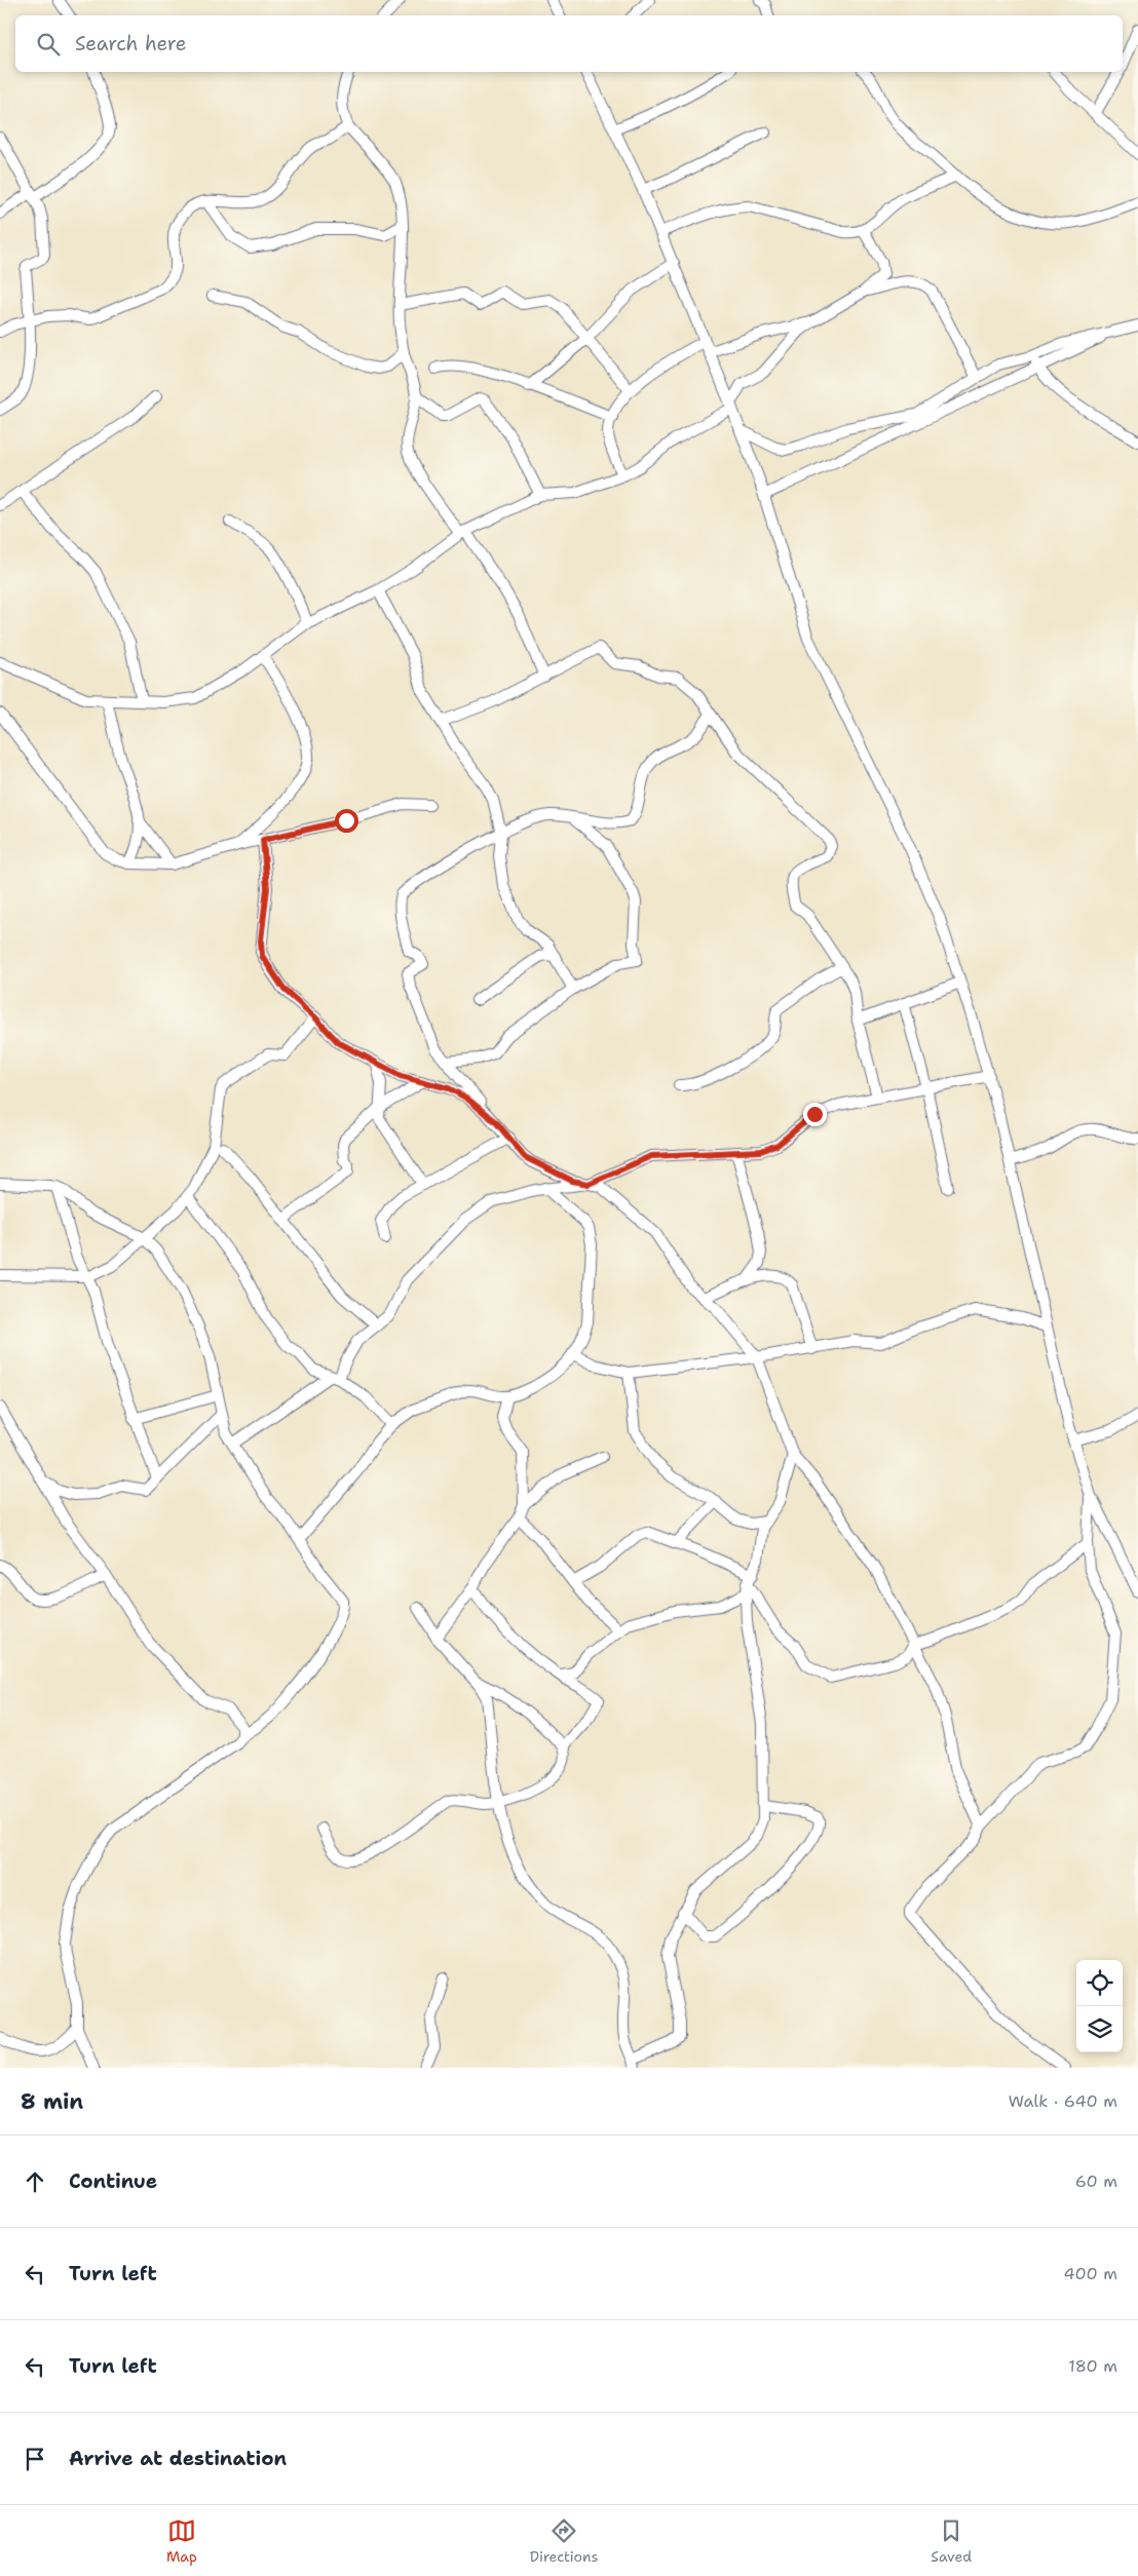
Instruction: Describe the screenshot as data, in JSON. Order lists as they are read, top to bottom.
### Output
{
  "page": {
    "search": "Search here",
    "heading": ["8 min", "Walk · 640 m"],
    "list": [
      ["Continue", "60 m"],
      ["Turn left", "400 m"],
      ["Turn left", "180 m"],
      "Arrive at destination"
    ],
    "nav": ["Map", "Directions", "Saved"]
  }
}
